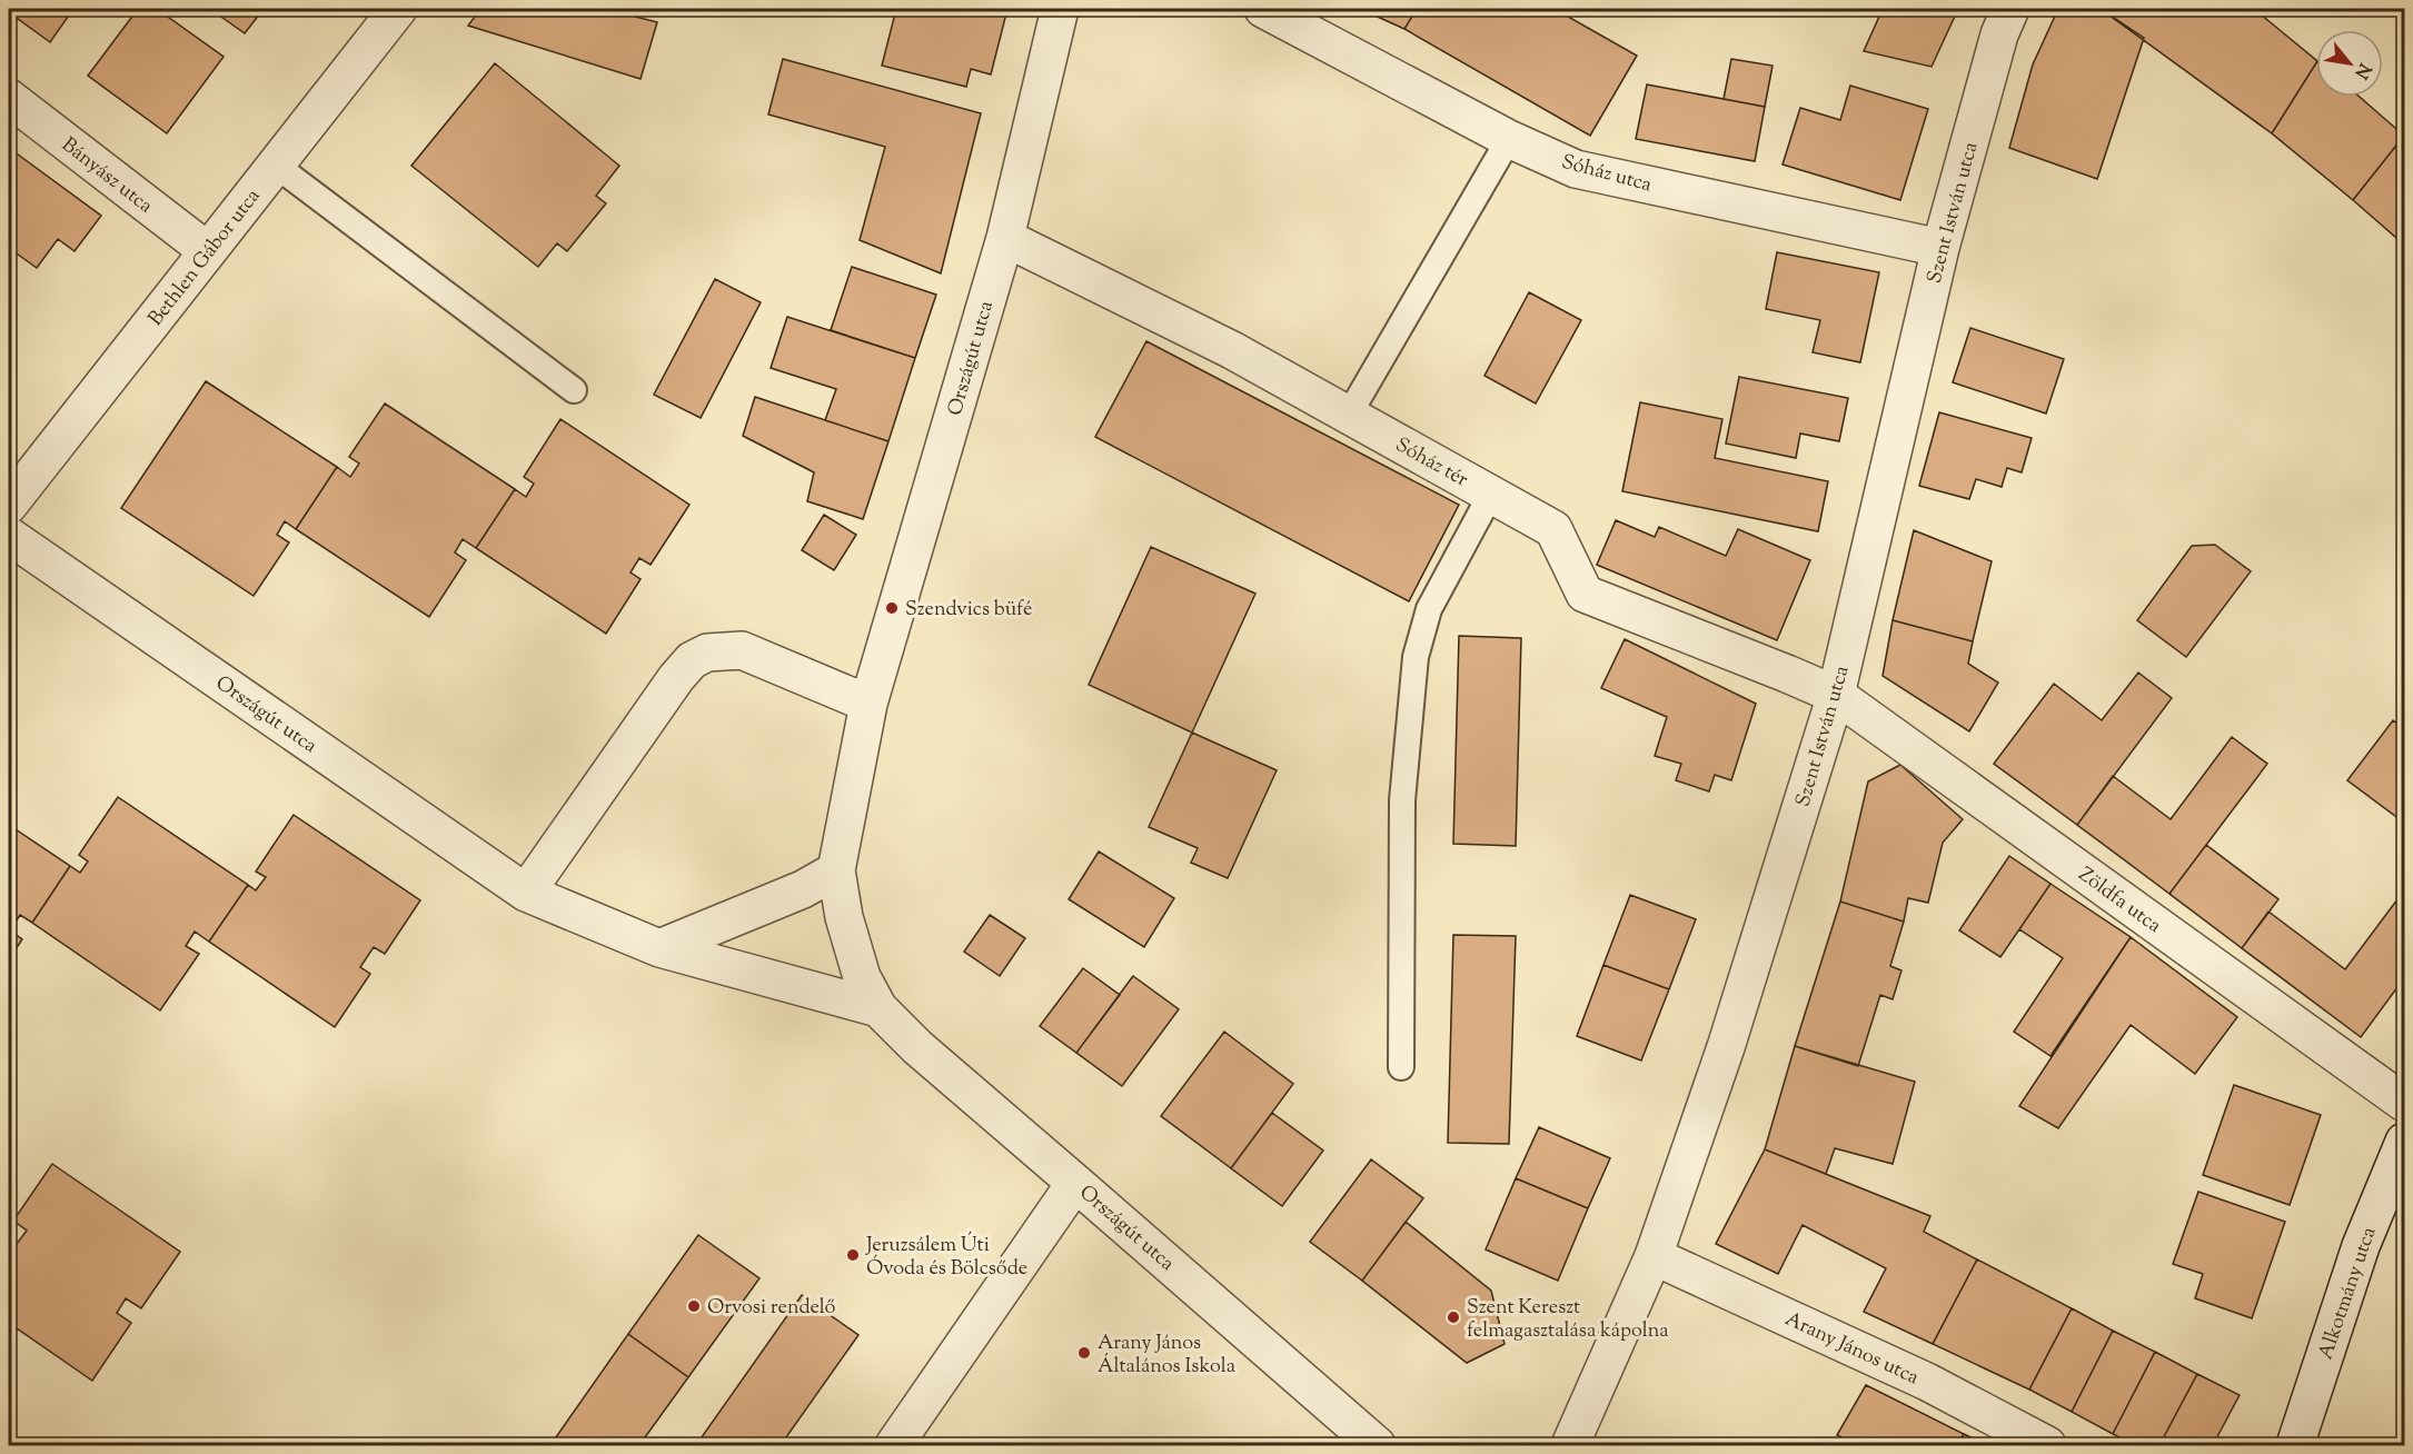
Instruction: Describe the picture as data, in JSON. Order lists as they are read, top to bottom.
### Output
{
  "streets": {
    "street": [
      "Sóház utca",
      "Bányász utca",
      "Szent István utca",
      "Bethlen Gábor utca",
      "Országút utca",
      "Sóház tér",
      "Zöldfa utca",
      "Alkotmány utca",
      "Arany János utca"
    ]
  },
  "crossings": [
    ["Sóház utca", "Szent István utca"],
    ["Bányász utca", "Bethlen Gábor utca"],
    ["Szent István utca", "Sóház tér"],
    ["Szent István utca", "Zöldfa utca"],
    ["Szent István utca", "Arany János utca"],
    ["Országút utca", "Sóház tér"],
    ["Sóház tér", "Zöldfa utca"]
  ],
  "places": [
    "Szendvics büfé",
    "Jeruzsálem Úti Óvoda és Bölcsőde",
    "Orvosi rendelő",
    "Szent Kereszt felmagasztalása kápolna",
    "Arany János Általános Iskola"
  ],
  "north": "bottom right"
}
